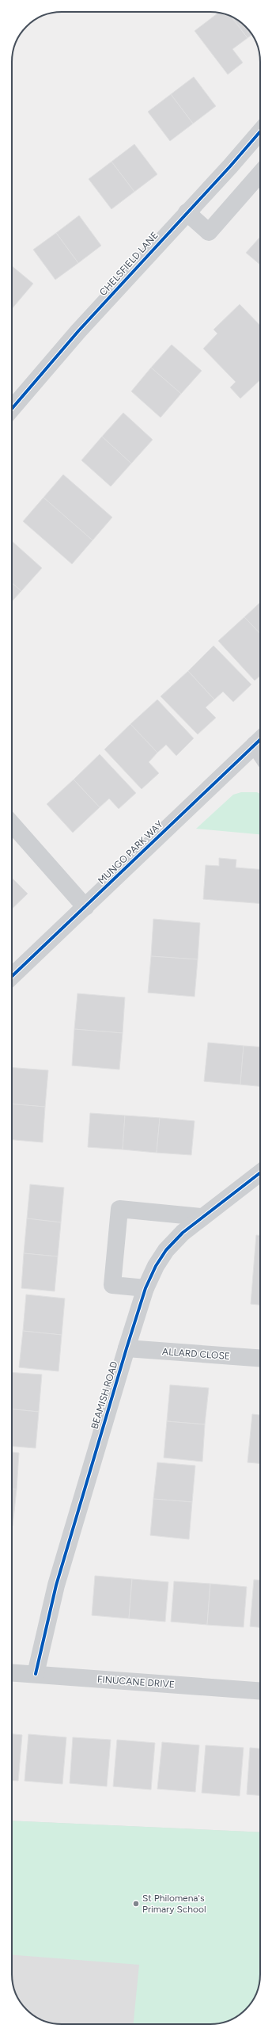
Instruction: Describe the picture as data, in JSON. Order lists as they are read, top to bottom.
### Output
{
  "streets": {
    "street": [
      "CHELSFIELD LANE",
      "MUNGO PARK WAY",
      "ALLARD CLOSE",
      "BEAMISH ROAD",
      "FINUCANE DRIVE"
    ]
  },
  "crossings": [
    ["ALLARD CLOSE", "BEAMISH ROAD"],
    ["BEAMISH ROAD", "FINUCANE DRIVE"]
  ],
  "places": ["St Philomena's Primary School"]
}
